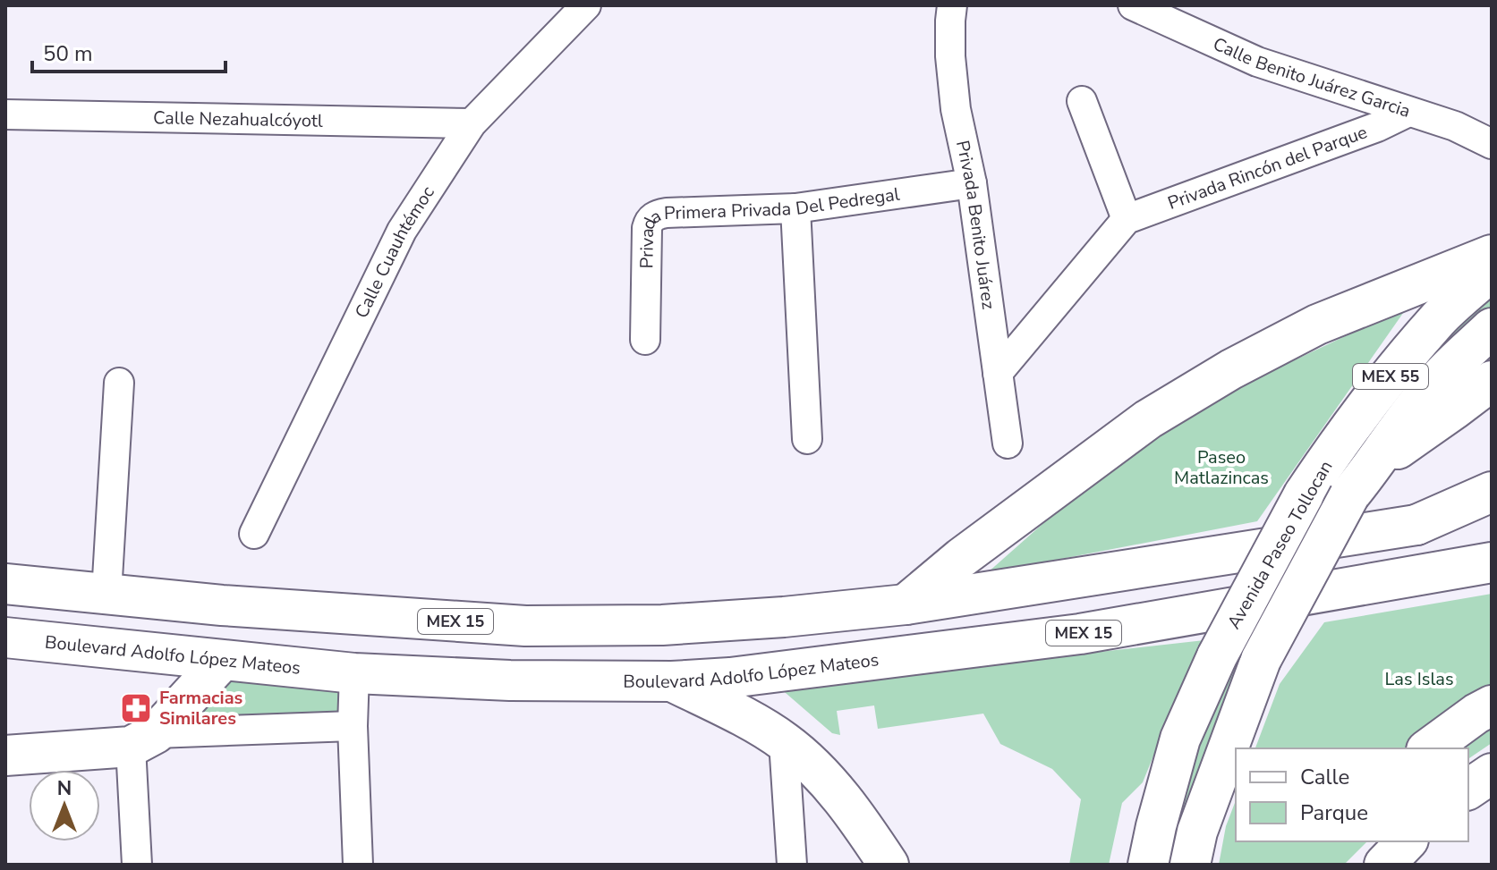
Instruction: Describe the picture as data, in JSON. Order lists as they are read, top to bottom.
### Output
{
  "streets": {
    "main road": [
      "MEX 55",
      "Avenida Paseo Tollocan",
      "MEX 15",
      "Boulevard Adolfo López Mateos"
    ],
    "street": [
      "Calle Benito Juárez Garcia",
      "Calle Nezahualcóyotl",
      "Privada Rincón del Parque",
      "Privada Benito Juárez",
      "Privada Primera Privada Del Pedregal",
      "Calle Cuauhtémoc"
    ]
  },
  "crossings": [
    ["Calle Benito Juárez Garcia", "Privada Rincón del Parque"],
    ["Calle Nezahualcóyotl", "Calle Cuauhtémoc"],
    ["Privada Rincón del Parque", "Privada Benito Juárez"],
    ["Privada Benito Juárez", "Privada Primera Privada Del Pedregal"],
    ["MEX 55", "Avenida Paseo Tollocan"]
  ],
  "parks": ["Paseo Matlazincas", "Las Islas"],
  "places": {
    "pharmacy": ["Farmacias Similares"]
  },
  "legend": ["Calle", "Parque"],
  "scale_bar": "50 m",
  "north": "top"
}
